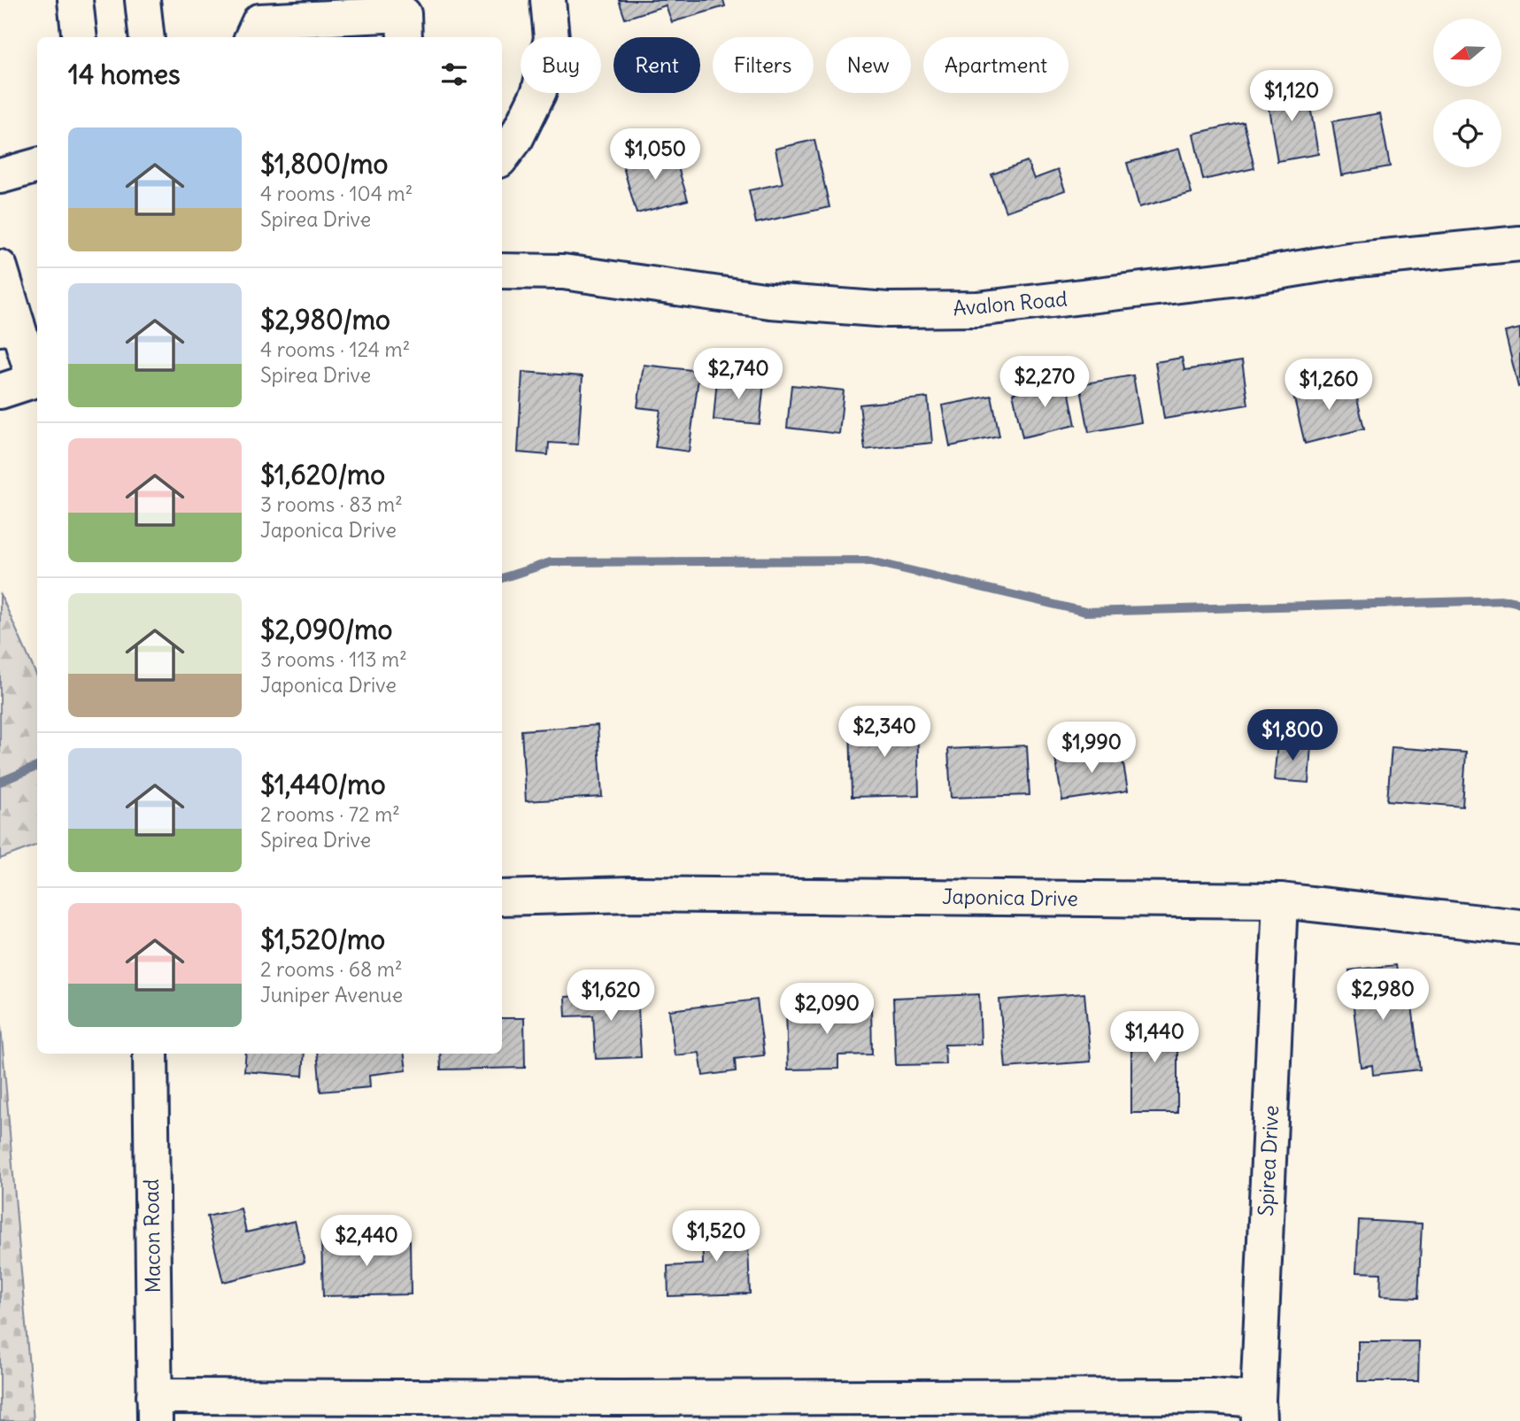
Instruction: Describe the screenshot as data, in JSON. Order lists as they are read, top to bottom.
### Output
{
  "streets": {
    "street": [
      "Avalon Road",
      "Japonica Drive",
      "Spirea Drive",
      "Macon Road"
    ]
  },
  "crossings": [
    ["Japonica Drive", "Spirea Drive"]
  ],
  "north": "left",
  "page": {
    "chip": [
      "Buy",
      "Rent",
      "Filters",
      "New",
      "Apartment"
    ],
    "heading": "14 homes",
    "price": [
      "$1,120",
      "$1,050",
      "$2,740",
      "$2,270",
      "$1,260",
      "$2,340",
      "$1,800",
      "$1,990",
      "$2,980",
      "$1,620",
      "$2,090",
      "$1,440",
      "$1,520",
      "$2,440"
    ],
    "list": [
      {
        "name": "$1,800/mo",
        "note": "4 rooms · 104 m² · Spirea Drive"
      },
      {
        "name": "$2,980/mo",
        "note": "4 rooms · 124 m² · Spirea Drive"
      },
      {
        "name": "$1,620/mo",
        "note": "3 rooms · 83 m² · Japonica Drive"
      },
      {
        "name": "$2,090/mo",
        "note": "3 rooms · 113 m² · Japonica Drive"
      },
      {
        "name": "$1,440/mo",
        "note": "2 rooms · 72 m² · Spirea Drive"
      },
      {
        "name": "$1,520/mo",
        "note": "2 rooms · 68 m² · Juniper Avenue"
      }
    ]
  }
}
